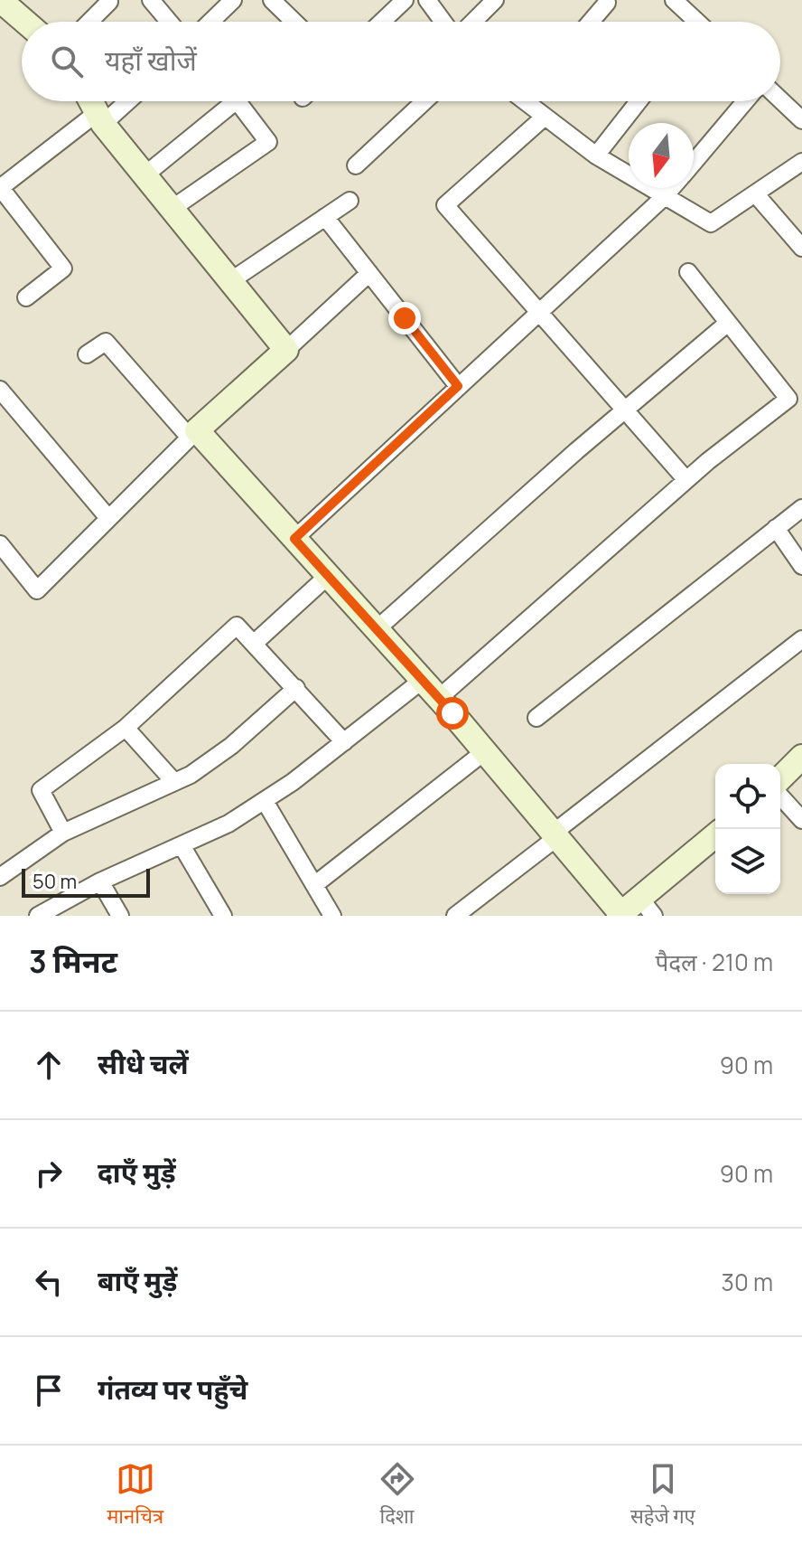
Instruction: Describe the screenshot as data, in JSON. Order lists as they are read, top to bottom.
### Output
{
  "scale_bar": "50 m",
  "north": "bottom",
  "page": {
    "search": "यहाँ खोजें",
    "scale": "50 m",
    "heading": ["3 मिनट", "पैदल · 210 m"],
    "list": [
      ["सीधे चलें", "90 m"],
      ["दाएँ मुड़ें", "90 m"],
      ["बाएँ मुड़ें", "30 m"],
      "गंतव्य पर पहुँचे"
    ],
    "nav": ["मानचित्र", "दिशा", "सहेजे गए"]
  }
}
